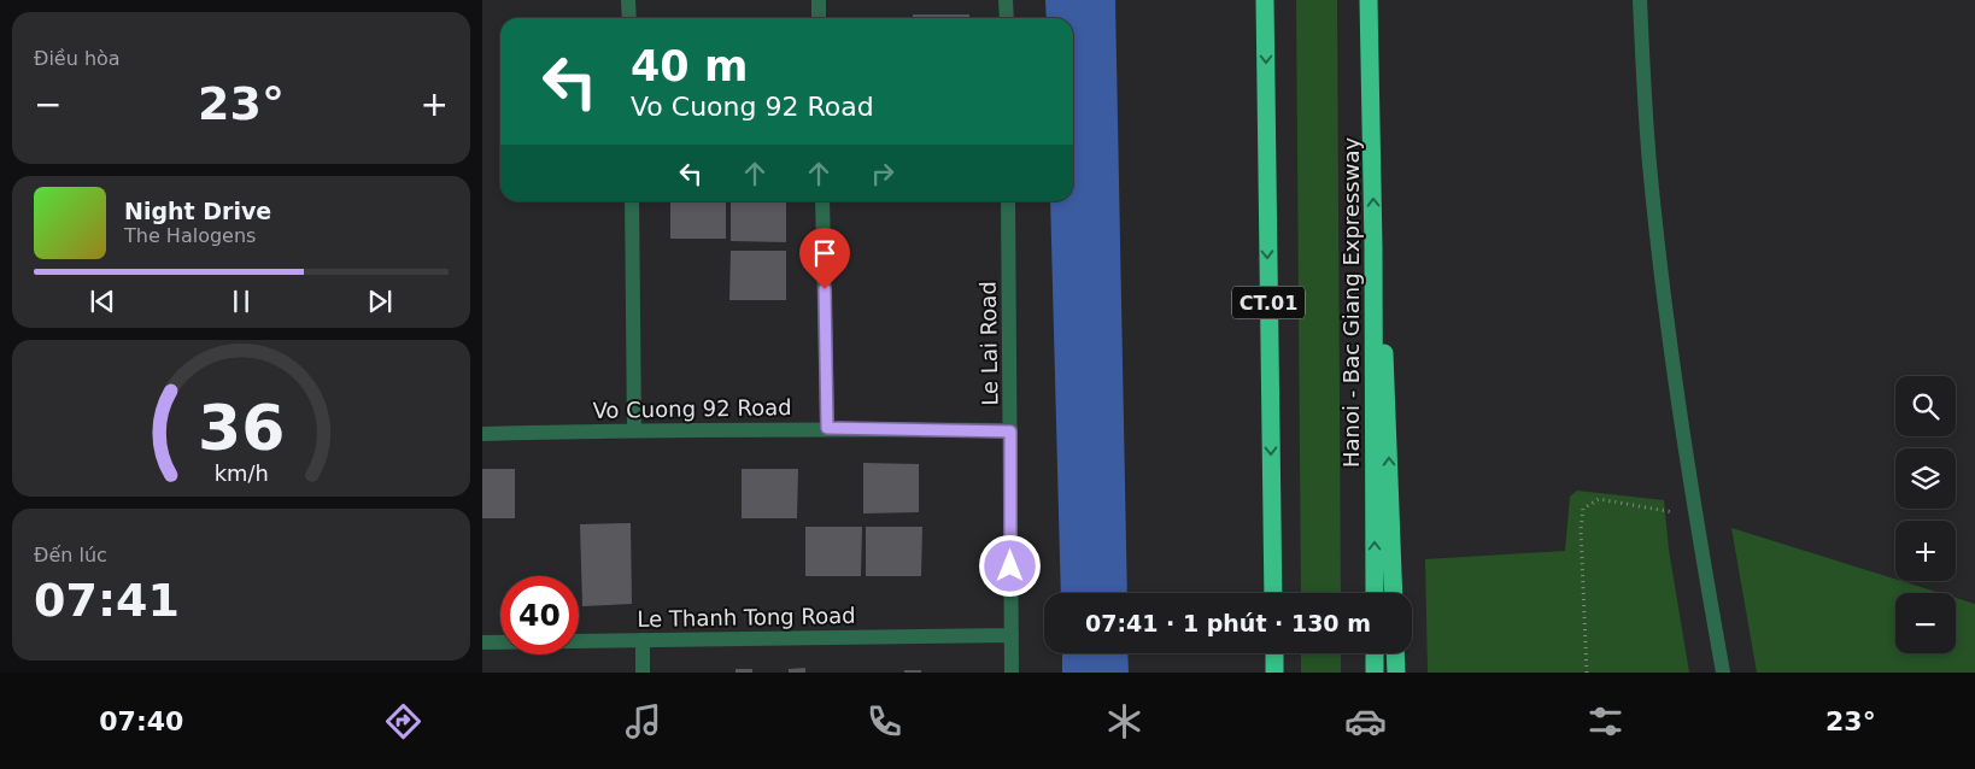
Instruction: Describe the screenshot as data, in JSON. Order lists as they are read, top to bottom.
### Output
{
  "streets": {
    "highway": ["CT.01", "Hanoi - Bac Giang Expressway"],
    "street": ["Le Lai Road", "Vo Cuong 92 Road", "Le Thanh Tong Road"]
  },
  "crossings": [
    ["Le Lai Road", "Vo Cuong 92 Road"],
    ["Le Lai Road", "Le Thanh Tong Road"]
  ],
  "page": {
    "tile": [
      "Điều hòa",
      ["Đến lúc", "07:41"]
    ],
    "turn": ["40 m", "Vo Cuong 92 Road"],
    "heat": ["−", "23°", "+"],
    "song": ["Night Drive", "The Halogens"],
    "map_buttons": ["+", "−"],
    "limit": "40",
    "trip": "07:41 · 1 phút · 130 m",
    "tabs": ["07:40", "23°"],
    "gauge": ["36", "km/h"]
  }
}
